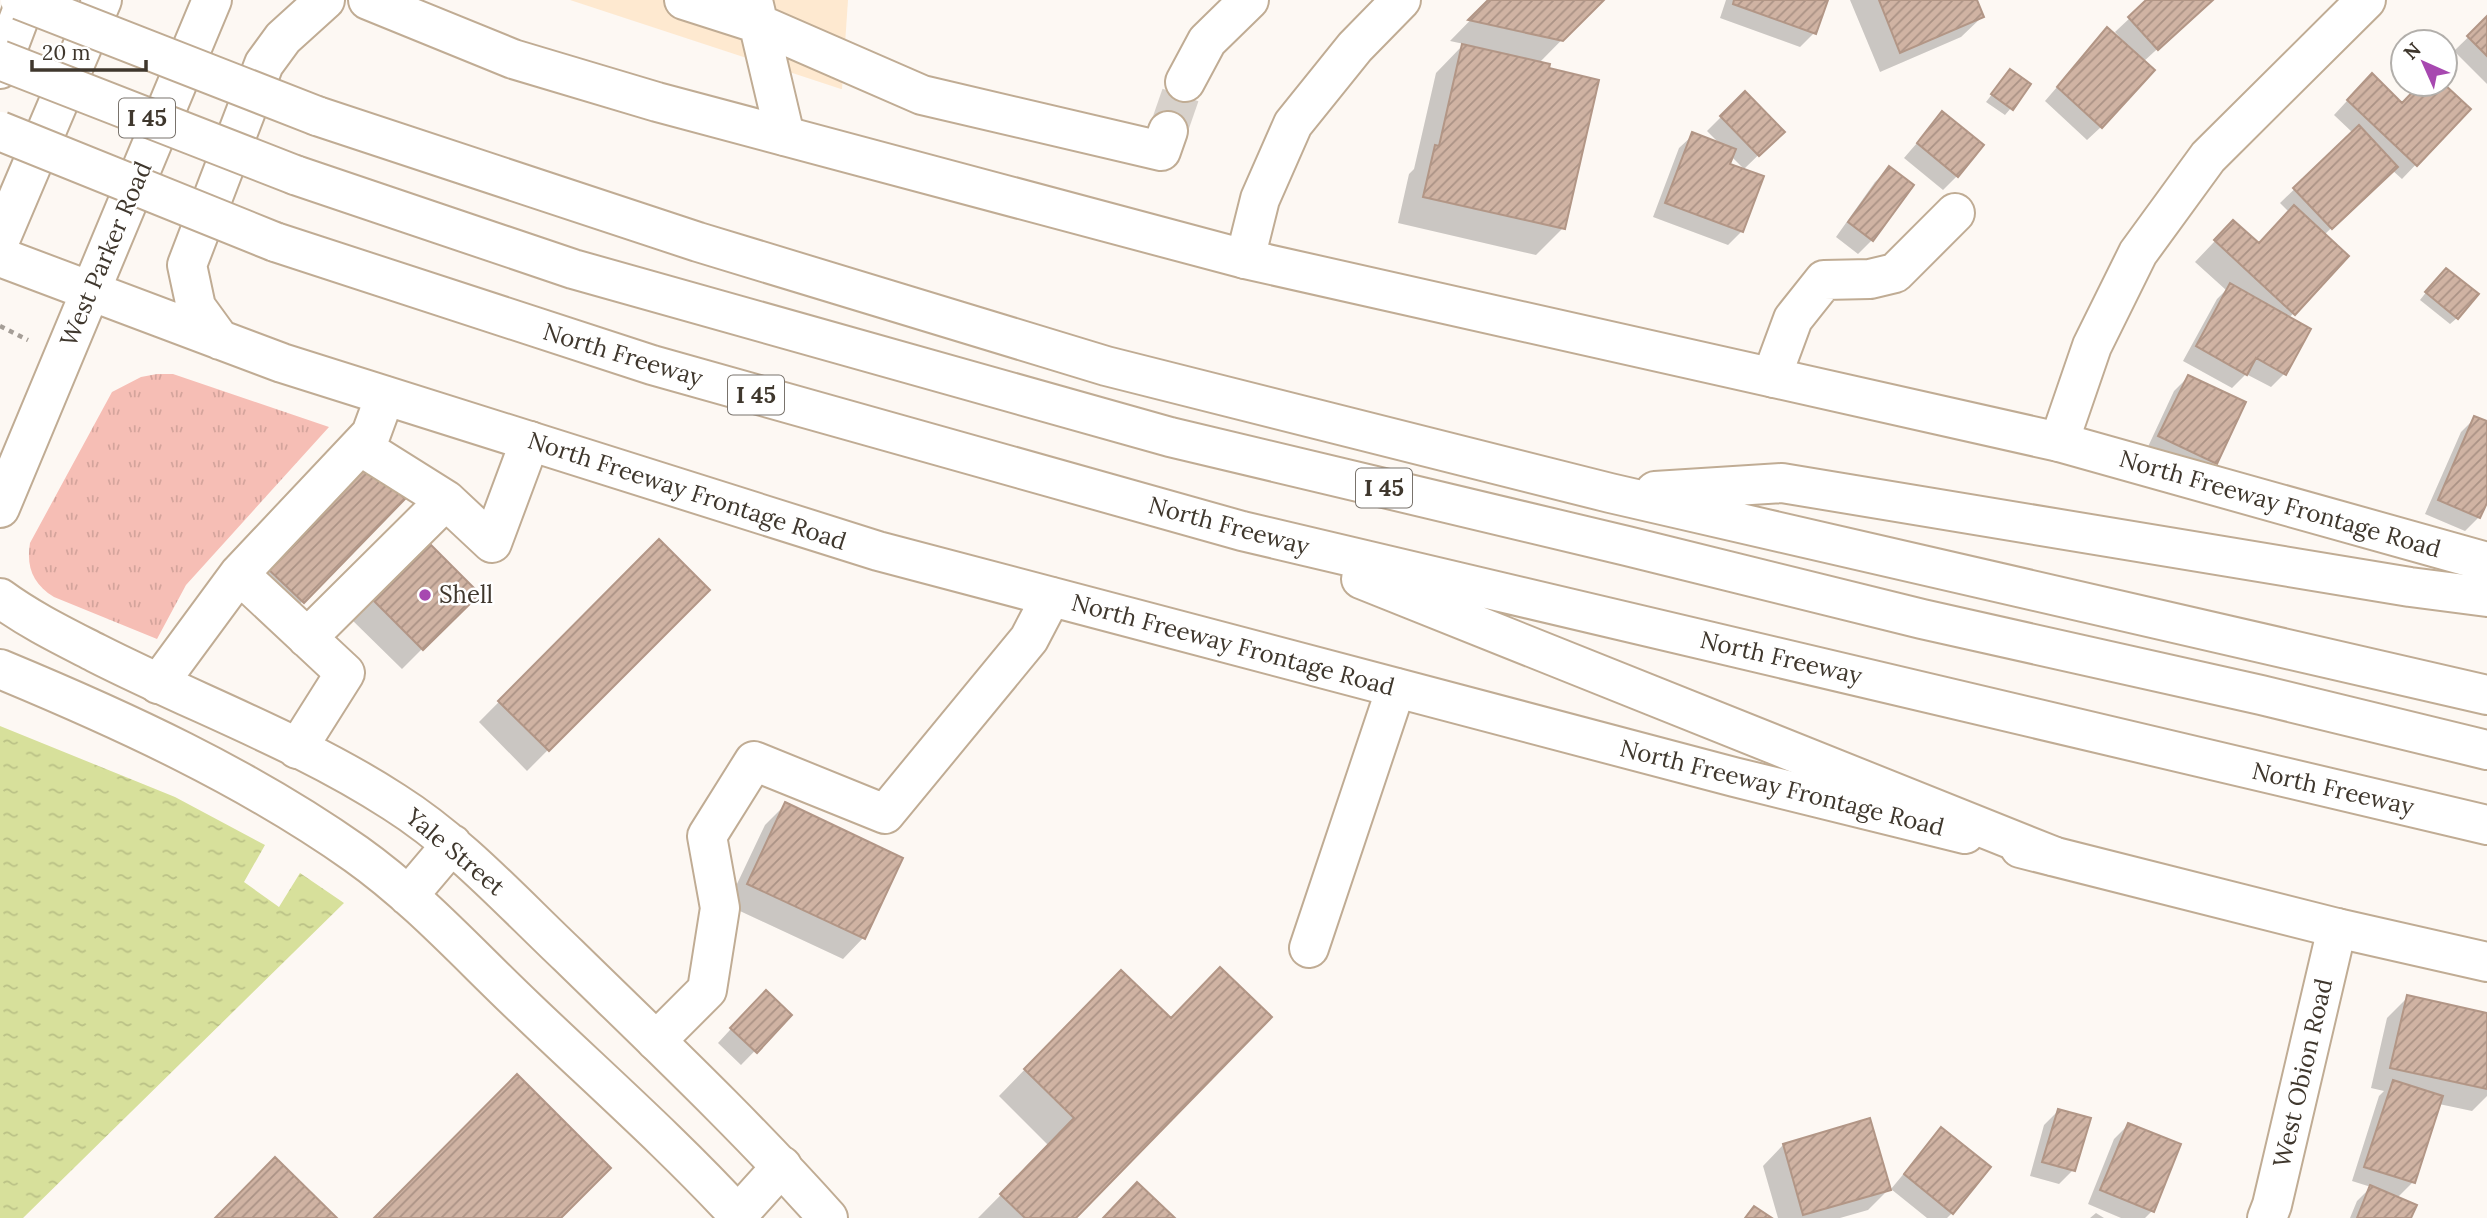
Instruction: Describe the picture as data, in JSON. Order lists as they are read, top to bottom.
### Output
{
  "streets": {
    "main road": [
      "I 45",
      "West Parker Road",
      "North Freeway",
      "North Freeway Frontage Road",
      "Yale Street",
      "West Obion Road"
    ]
  },
  "crossings": [
    ["West Parker Road", "North Freeway Frontage Road"],
    ["North Freeway Frontage Road", "West Obion Road"]
  ],
  "places": ["Shell"],
  "scale_bar": "20 m",
  "north": "top left"
}
